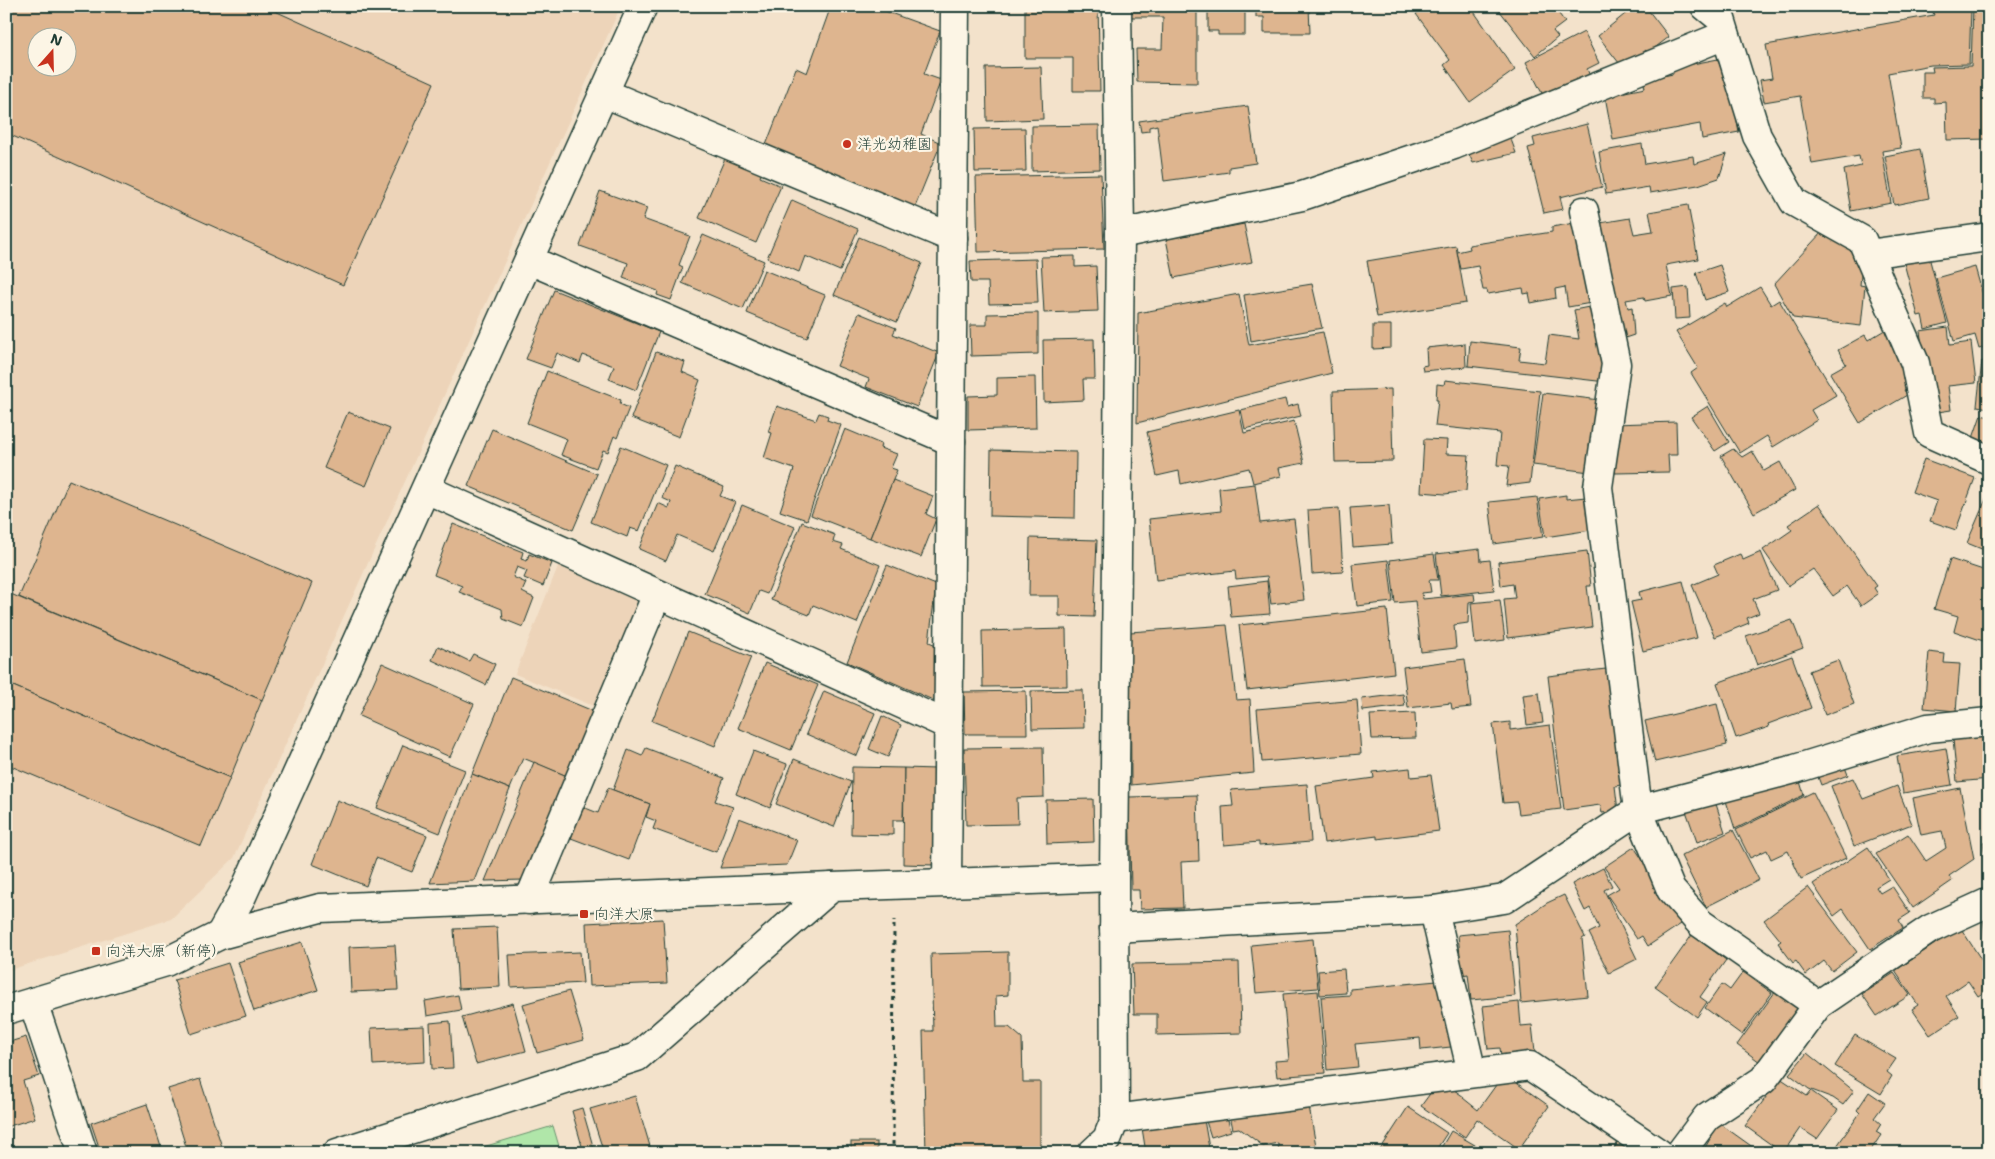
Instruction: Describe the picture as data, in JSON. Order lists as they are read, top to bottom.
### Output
{
  "places": {
    "other": ["洋光幼稚園"],
    "transit": ["向洋大原", "向洋大原（新停）"]
  },
  "north": "top"
}
